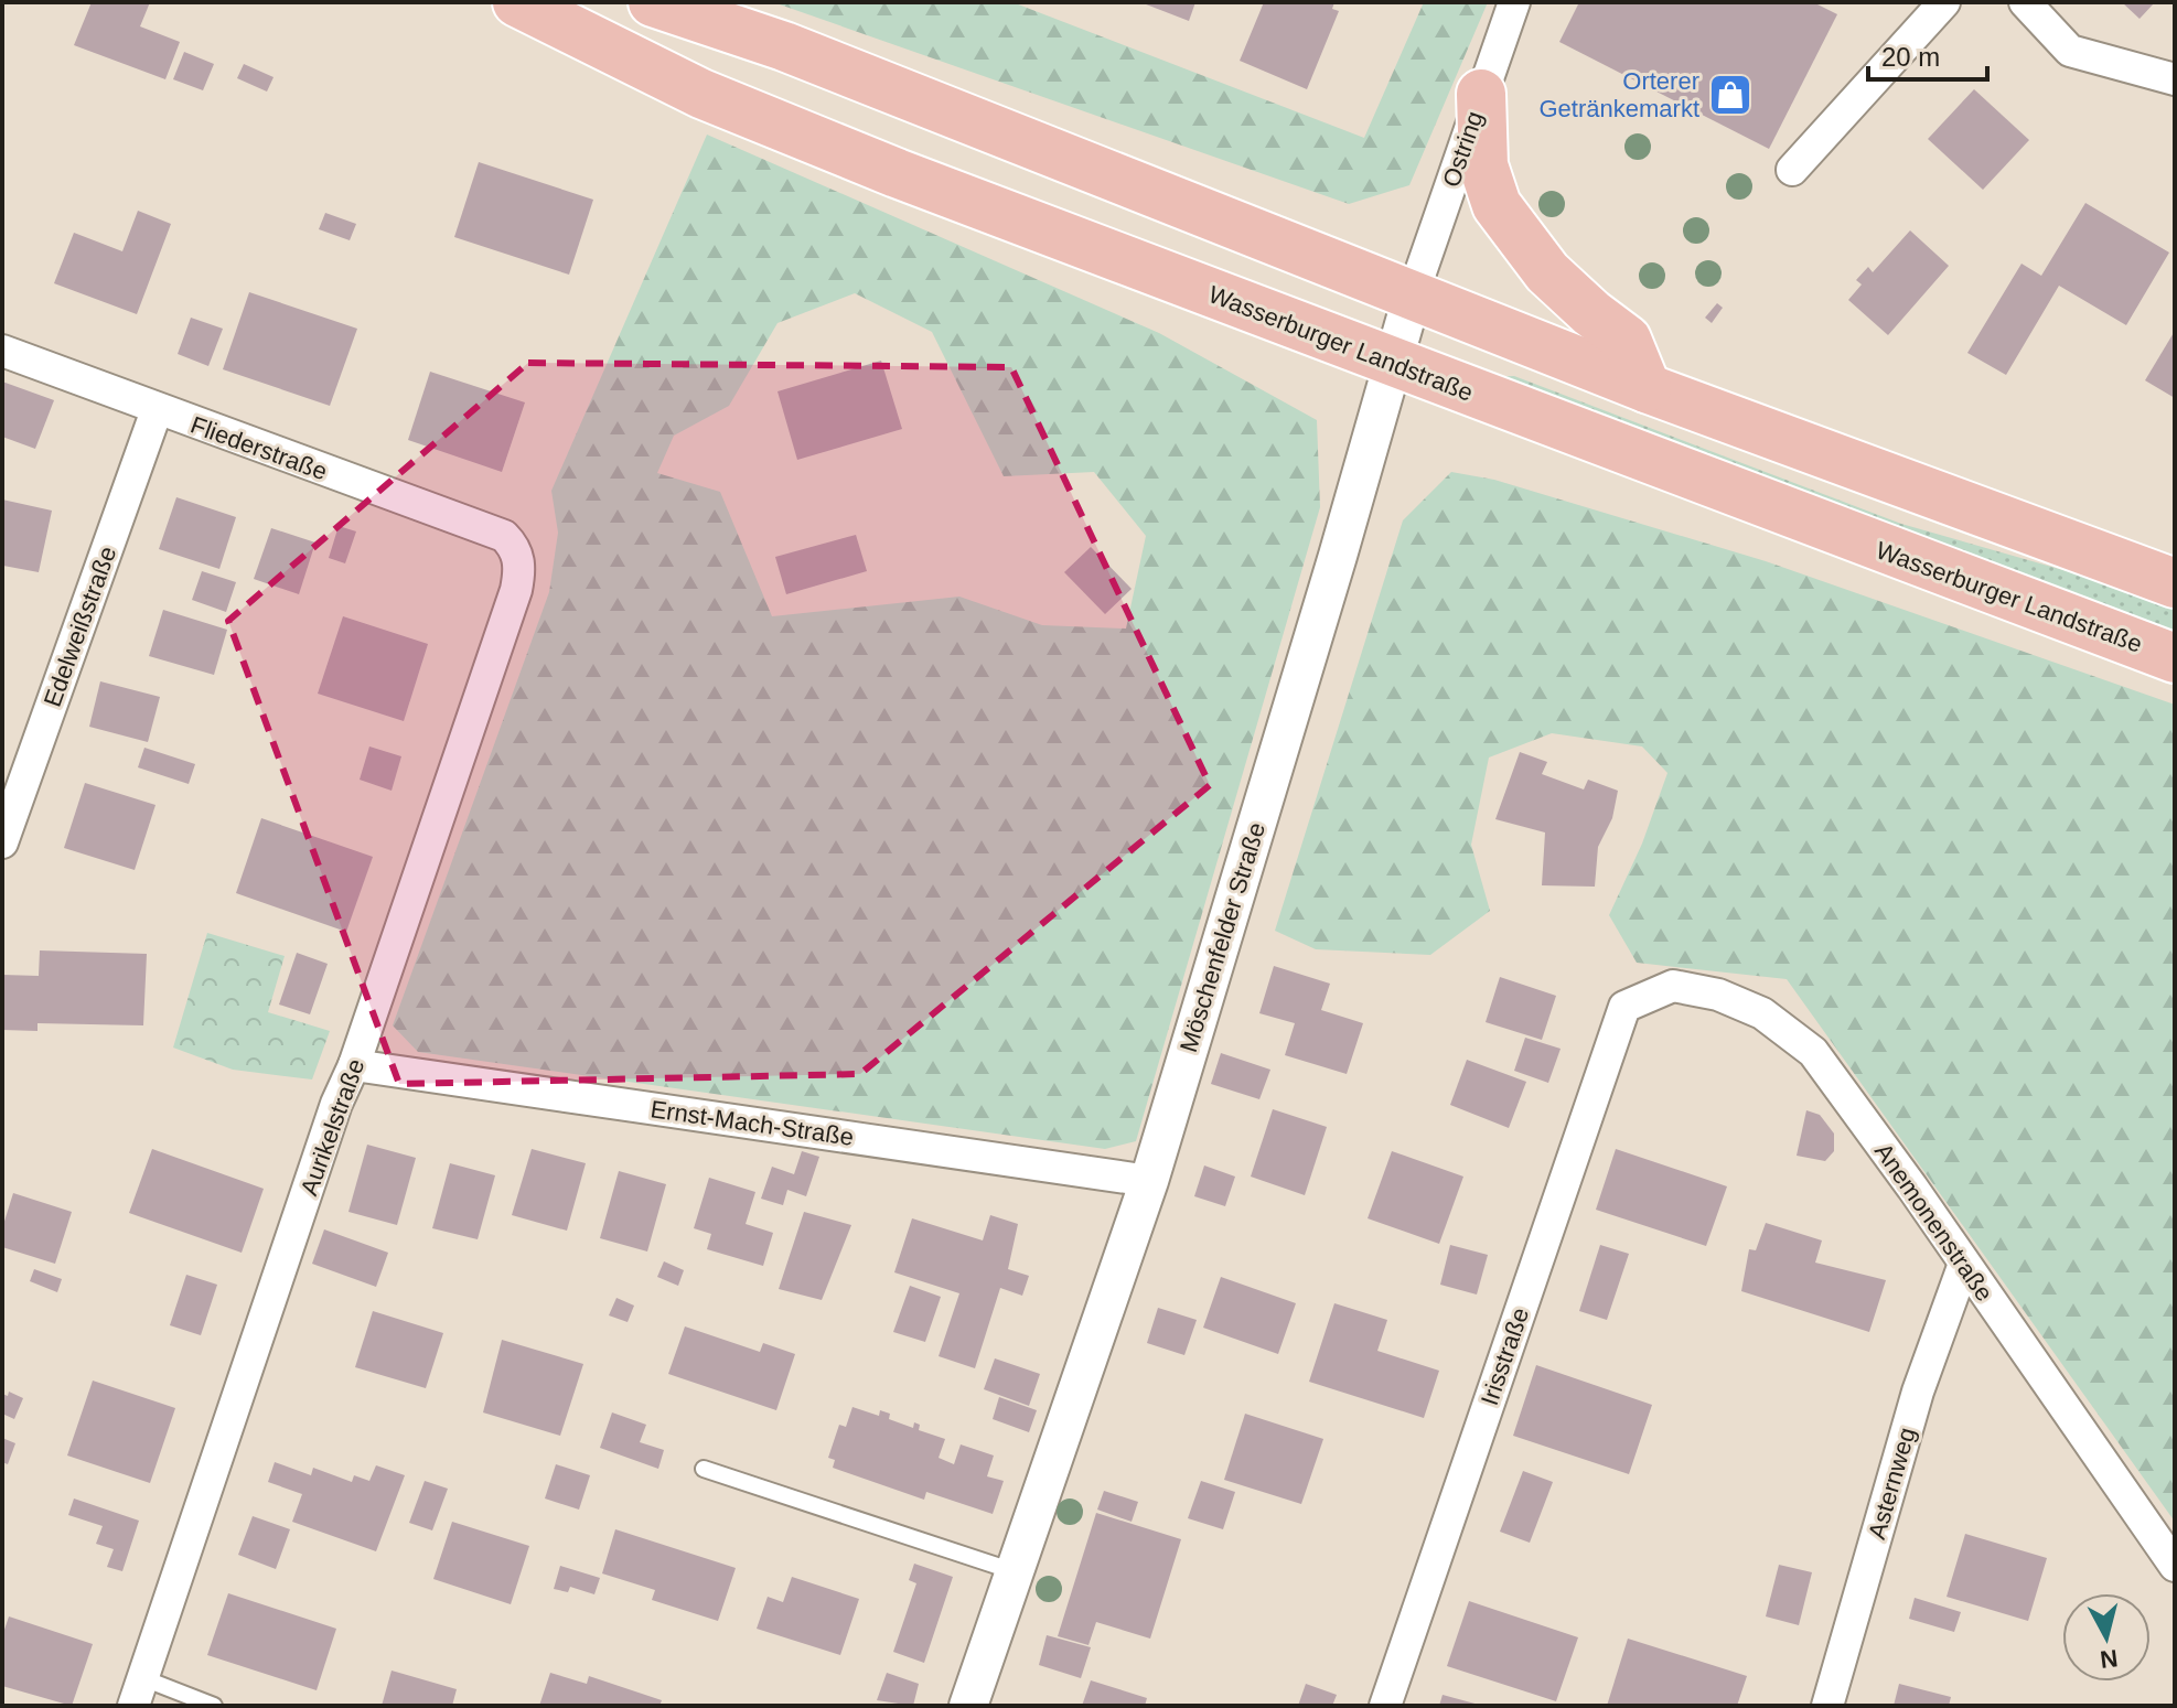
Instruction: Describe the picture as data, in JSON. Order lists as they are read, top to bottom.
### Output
{
  "streets": {
    "main road": ["Wasserburger Landstraße"],
    "street": [
      "Ostring",
      "Fliederstraße",
      "Edelweißstraße",
      "Möschenfelder Straße",
      "Ernst-Mach-Straße",
      "Aurikelstraße",
      "Anemonenstraße",
      "Irisstraße",
      "Asternweg"
    ]
  },
  "crossings": [
    ["Ostring", "Möschenfelder Straße"],
    ["Wasserburger Landstraße", "Möschenfelder Straße"],
    ["Fliederstraße", "Edelweißstraße"],
    ["Fliederstraße", "Aurikelstraße"],
    ["Möschenfelder Straße", "Ernst-Mach-Straße"],
    ["Ernst-Mach-Straße", "Aurikelstraße"],
    ["Anemonenstraße", "Irisstraße"],
    ["Anemonenstraße", "Asternweg"]
  ],
  "places": {
    "shop": ["Orterer Getränkemarkt"]
  },
  "scale_bar": "20 m",
  "north": "bottom"
}
